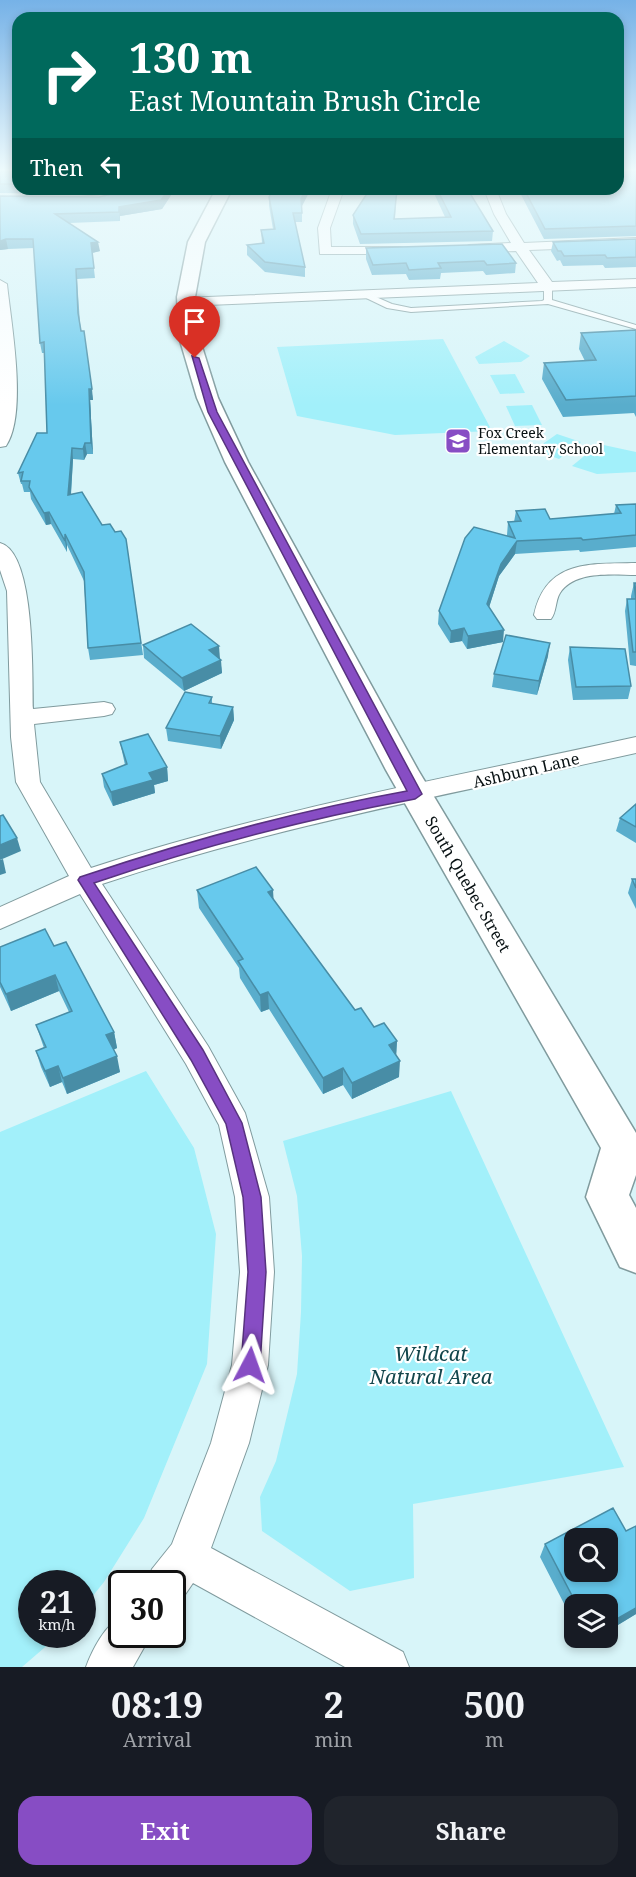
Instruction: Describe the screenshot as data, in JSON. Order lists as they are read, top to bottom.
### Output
{
  "streets": {
    "main road": ["South Quebec Street"],
    "street": ["Ashburn Lane"]
  },
  "crossings": [
    ["Ashburn Lane", "South Quebec Street"]
  ],
  "parks": ["Wildcat Natural Area"],
  "places": {
    "school or university": ["Fox Creek Elementary School"]
  },
  "page": {
    "turn": ["130 m", "East Mountain Brush Circle"],
    "then": "Then",
    "speed": "21 km/h",
    "limit": "30",
    "eta": [
      "08:19",
      "Arrival",
      "2",
      "min",
      "500",
      "m"
    ],
    "buttons": ["Exit", "Share"]
  }
}
